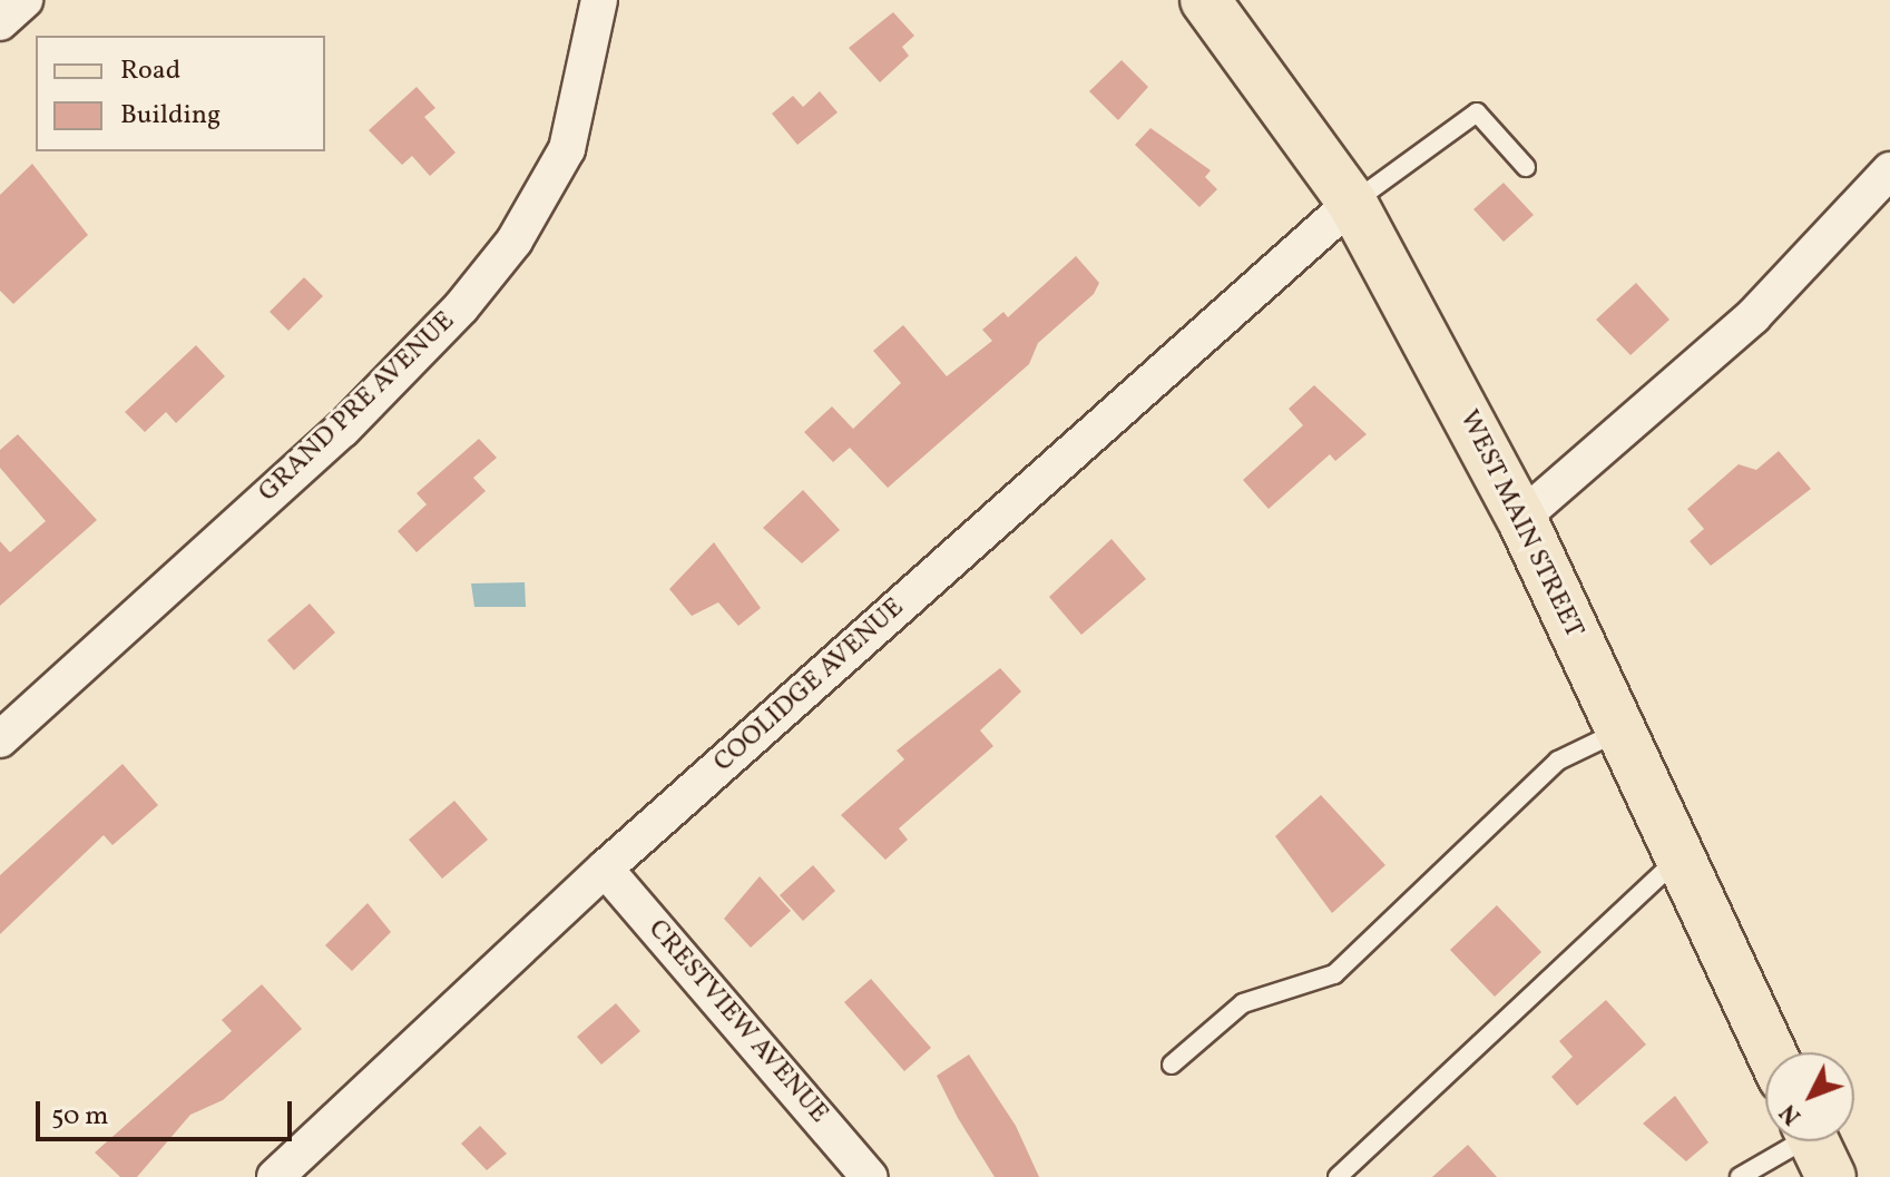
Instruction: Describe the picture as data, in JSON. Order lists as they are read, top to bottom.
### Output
{
  "streets": {
    "main road": ["WEST MAIN STREET"],
    "street": ["GRAND PRE AVENUE", "COOLIDGE AVENUE", "CRESTVIEW AVENUE"]
  },
  "crossings": [
    ["WEST MAIN STREET", "COOLIDGE AVENUE"],
    ["COOLIDGE AVENUE", "CRESTVIEW AVENUE"]
  ],
  "legend": ["Road", "Building"],
  "scale_bar": "50 m",
  "north": "bottom left"
}
